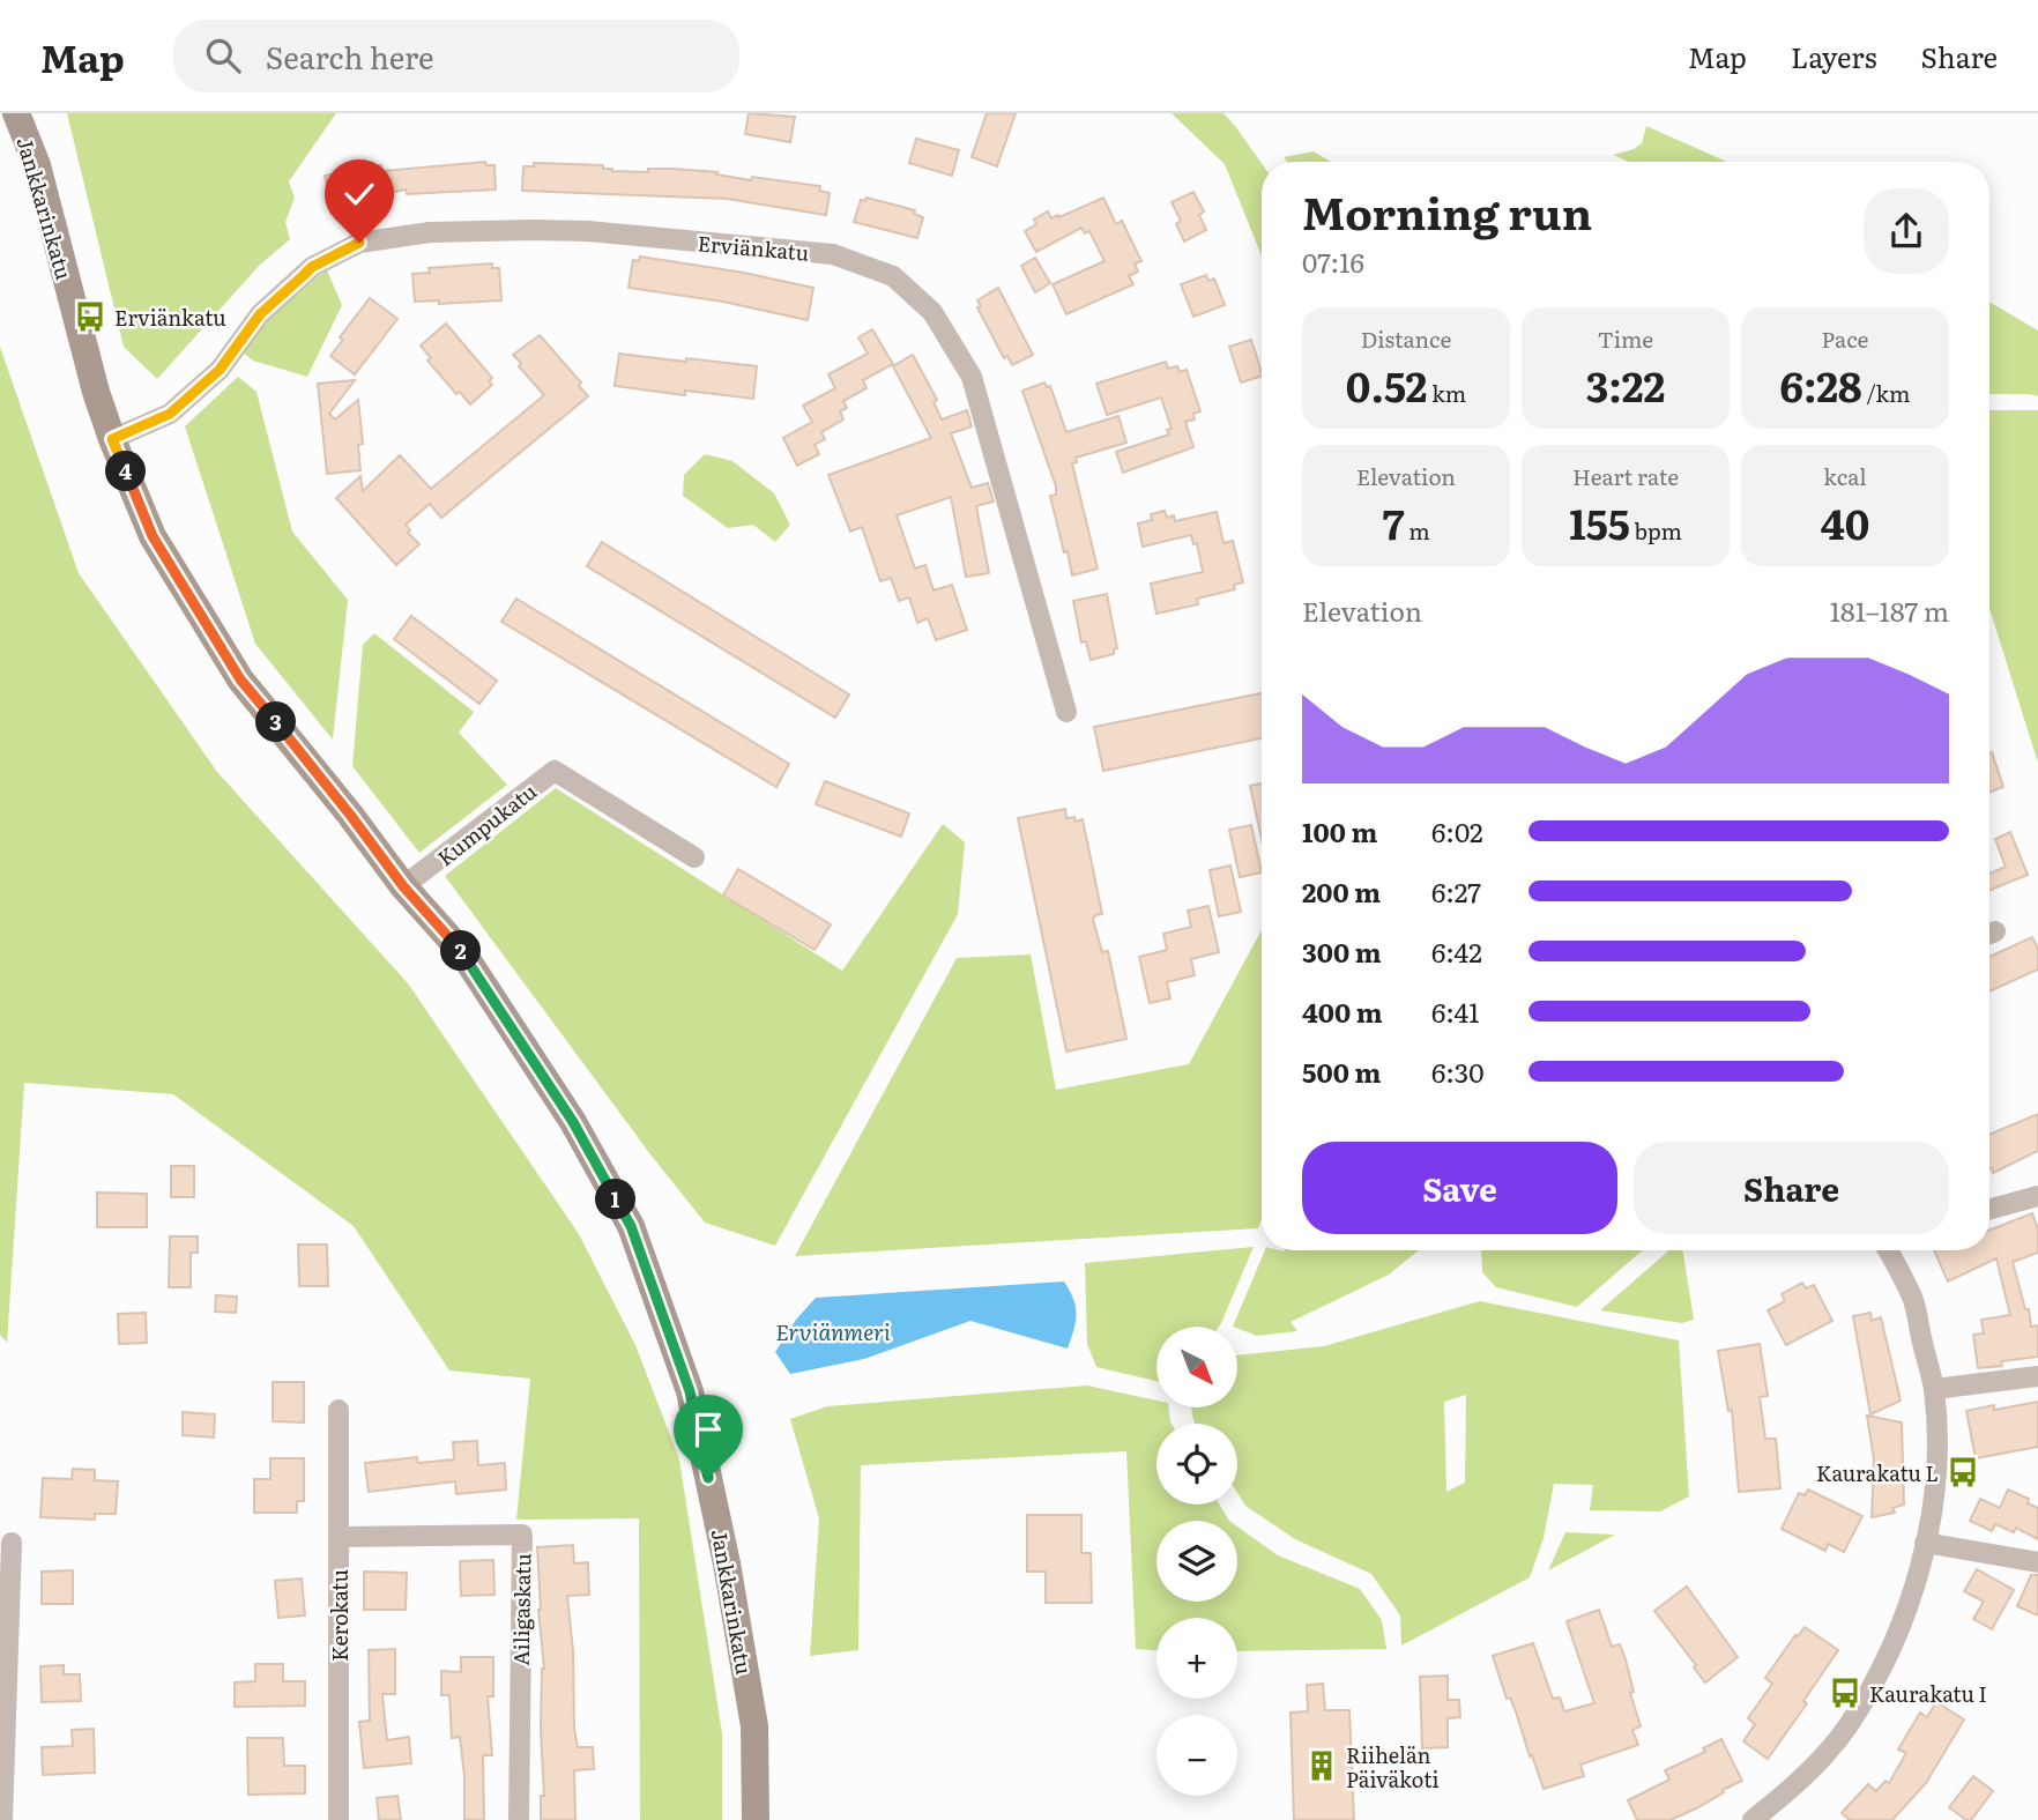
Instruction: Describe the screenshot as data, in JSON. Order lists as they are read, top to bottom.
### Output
{
  "streets": {
    "street": [
      "Jankkarinkatu",
      "Erviänkatu",
      "Kumpukatu",
      "Ailigaskatu",
      "Kerokatu"
    ]
  },
  "crossings": [
    ["Jankkarinkatu", "Erviänkatu"],
    ["Jankkarinkatu", "Kumpukatu"],
    ["Ailigaskatu", "Kerokatu"]
  ],
  "water": ["Erviänmeri"],
  "places": {
    "bus stop": ["Erviänkatu", "Kaurakatu L", "Kaurakatu I"],
    "building": ["Riihelän Päiväkoti"]
  },
  "north": "bottom right",
  "page": {
    "header": "Map",
    "search": "Search here",
    "nav": ["Map", "Layers", "Share"],
    "heading": ["Morning run", "07:16"],
    "stats": [
      ["Distance", "0.52 km"],
      ["Time", "3:22"],
      ["Pace", "6:28 /km"],
      ["Elevation", "7 m"],
      ["Heart rate", "155 bpm"],
      ["kcal", "40"]
    ],
    "pins": [
      "4",
      "3",
      "2",
      "1"
    ],
    "chart": ["Elevation", "181–187 m"],
    "list": [
      {
        "name": "100 m",
        "note": "6:02"
      },
      {
        "name": "200 m",
        "note": "6:27"
      },
      {
        "name": "300 m",
        "note": "6:42"
      },
      {
        "name": "400 m",
        "note": "6:41"
      },
      {
        "name": "500 m",
        "note": "6:30"
      }
    ],
    "buttons": ["Save", "Share"],
    "map_buttons": ["+", "−"]
  }
}
